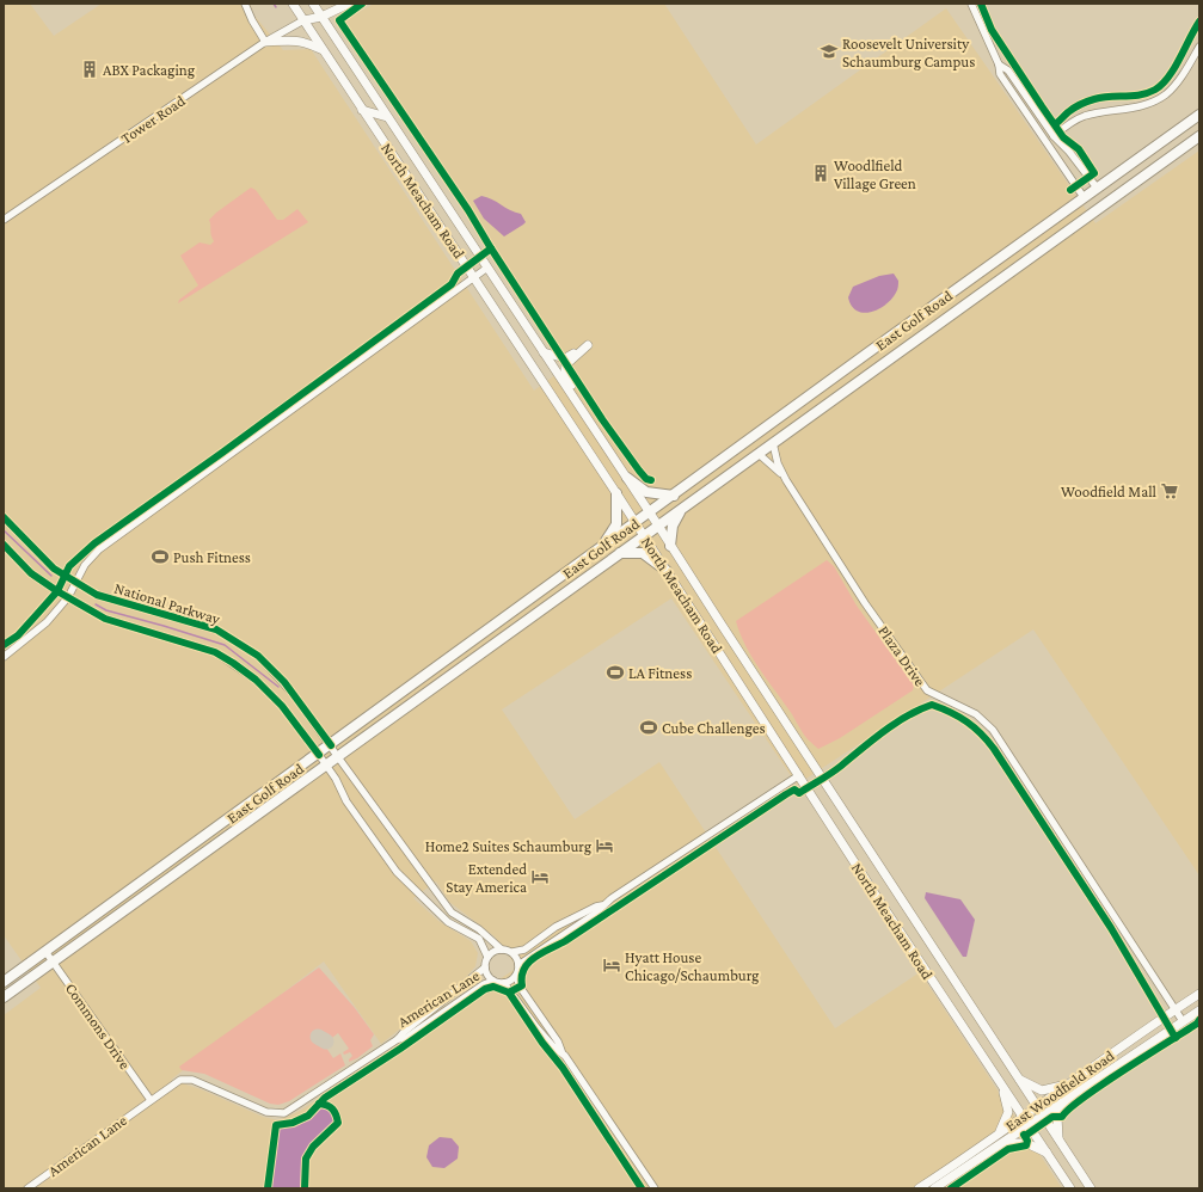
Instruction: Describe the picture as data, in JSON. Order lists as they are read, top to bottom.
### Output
{
  "streets": {
    "main road": ["North Meacham Road", "East Golf Road", "East Woodfield Road"],
    "street": [
      "Tower Road",
      "National Parkway",
      "Plaza Drive",
      "American Lane",
      "Commons Drive"
    ]
  },
  "crossings": [
    ["Tower Road", "North Meacham Road"],
    ["North Meacham Road", "East Golf Road"],
    ["North Meacham Road", "East Woodfield Road"],
    ["East Golf Road", "National Parkway"],
    ["East Golf Road", "Plaza Drive"],
    ["East Golf Road", "Commons Drive"],
    ["National Parkway", "American Lane"],
    ["Plaza Drive", "East Woodfield Road"],
    ["American Lane", "Commons Drive"]
  ],
  "places": {
    "school or university": ["Roosevelt University Schaumburg Campus"],
    "building": ["ABX Packaging", "Woodlfield Village Green"],
    "supermarket": ["Woodfield Mall"],
    "sports": ["Push Fitness", "LA Fitness", "Cube Challenges"],
    "hotel": ["Home2 Suites Schaumburg", "Extended Stay America", "Hyatt House Chicago/Schaumburg"]
  }
}
